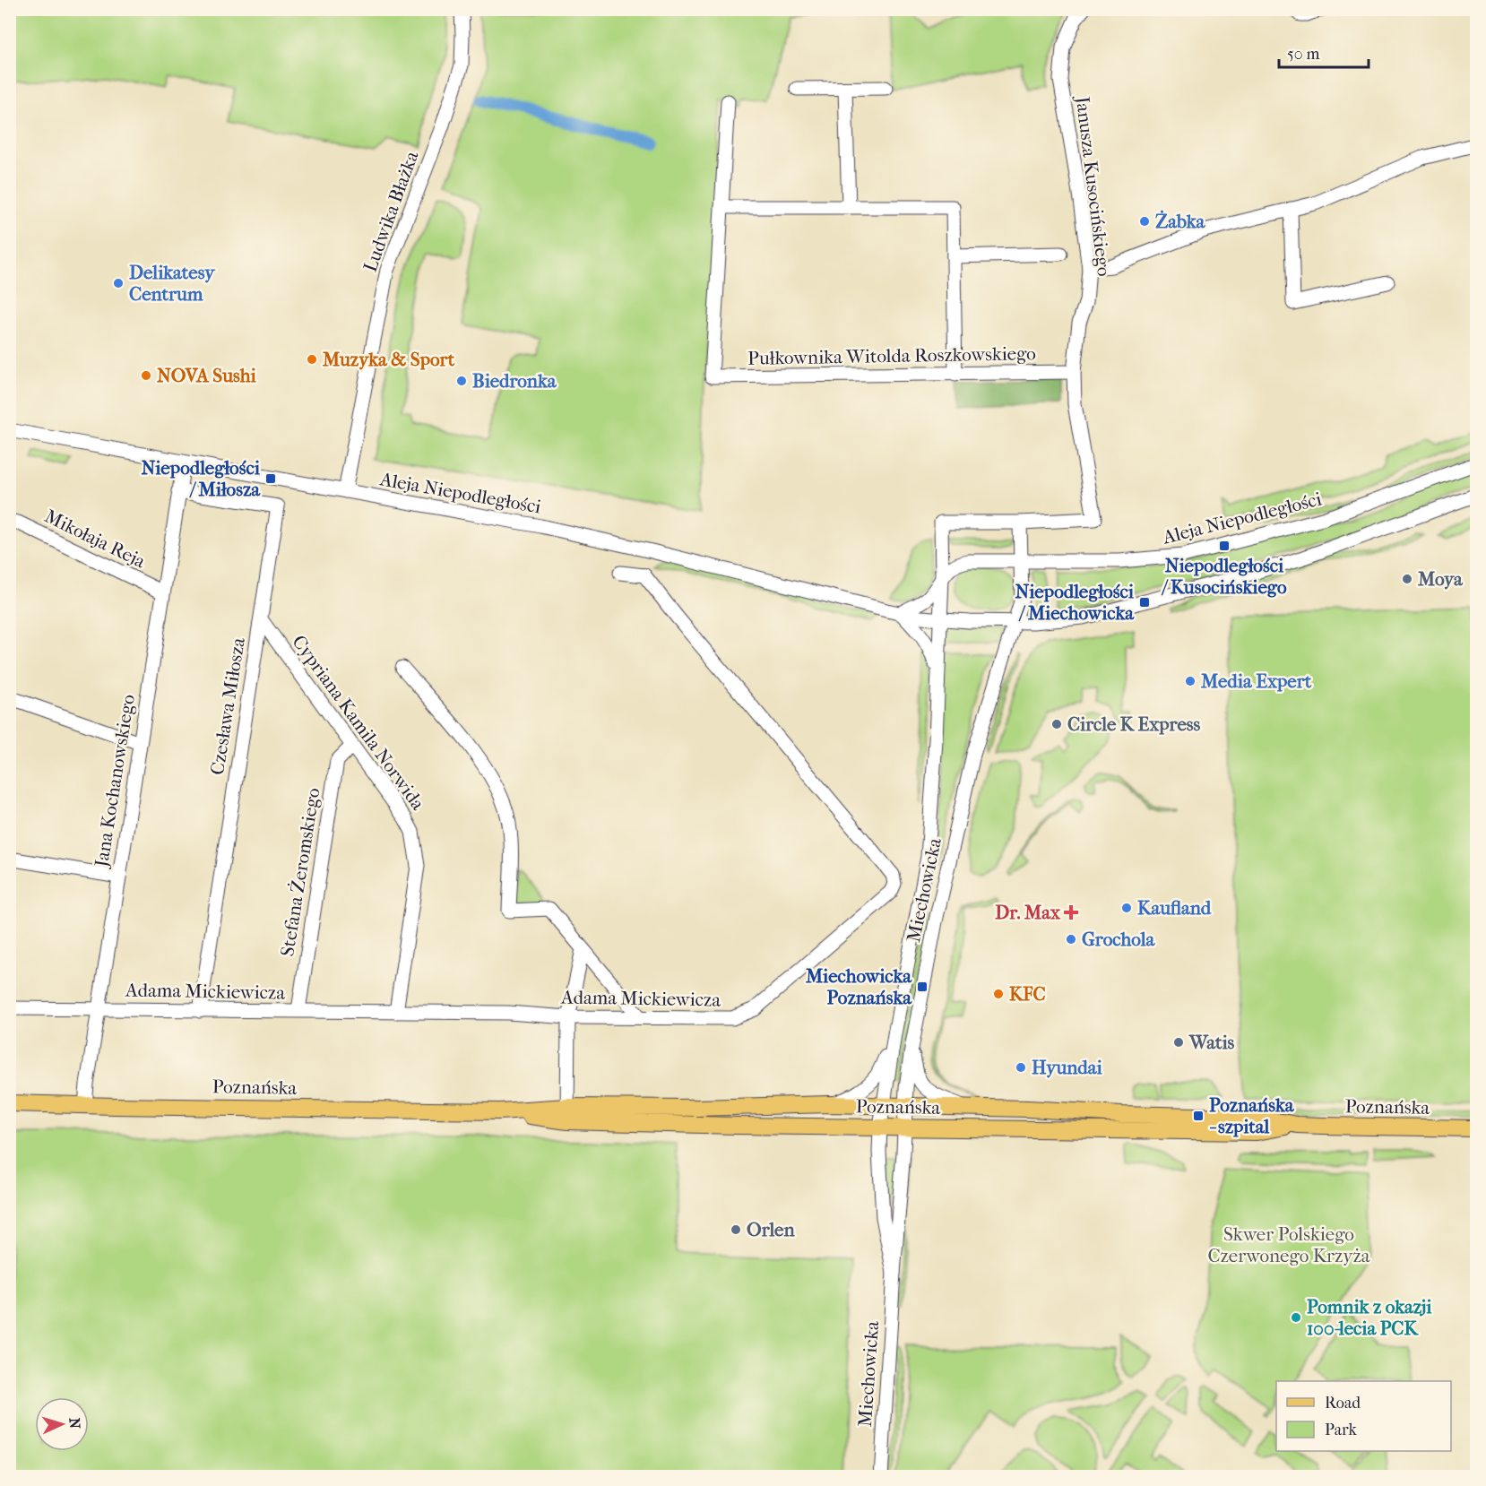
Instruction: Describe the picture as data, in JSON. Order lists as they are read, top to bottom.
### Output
{
  "streets": {
    "main road": ["Poznańska"],
    "street": [
      "Janusza Kusocińskiego",
      "Ludwika Błażka",
      "Pułkownika Witolda Roszkowskiego",
      "Aleja Niepodległości",
      "Mikołaja Reja",
      "Czesława Miłosza",
      "Cypriana Kamila Norwida",
      "Jana Kochanowskiego",
      "Stefana Żeromskiego",
      "Miechowicka",
      "Adama Mickiewicza"
    ]
  },
  "crossings": [
    ["Janusza Kusocińskiego", "Pułkownika Witolda Roszkowskiego"],
    ["Janusza Kusocińskiego", "Aleja Niepodległości"],
    ["Janusza Kusocińskiego", "Miechowicka"],
    ["Ludwika Błażka", "Aleja Niepodległości"],
    ["Aleja Niepodległości", "Jana Kochanowskiego"],
    ["Aleja Niepodległości", "Miechowicka"],
    ["Mikołaja Reja", "Jana Kochanowskiego"],
    ["Czesława Miłosza", "Cypriana Kamila Norwida"],
    ["Czesława Miłosza", "Jana Kochanowskiego"],
    ["Czesława Miłosza", "Adama Mickiewicza"],
    ["Cypriana Kamila Norwida", "Stefana Żeromskiego"],
    ["Cypriana Kamila Norwida", "Adama Mickiewicza"],
    ["Jana Kochanowskiego", "Adama Mickiewicza"],
    ["Jana Kochanowskiego", "Poznańska"],
    ["Stefana Żeromskiego", "Adama Mickiewicza"],
    ["Miechowicka", "Poznańska"]
  ],
  "parks": ["Skwer Polskiego Czerwonego Krzyża"],
  "places": {
    "other": [
      "Żabka",
      "Delikatesy Centrum",
      "Muzyka & Sport",
      "NOVA Sushi",
      "Biedronka",
      "Moya",
      "Media Expert",
      "Circle K Express",
      "Kaufland",
      "Grochola",
      "KFC",
      "Watis",
      "Hyundai",
      "Orlen",
      "Pomnik z okazji 100-lecia PCK"
    ],
    "transit": [
      "Niepodległości / Miłosza",
      "Niepodległości / Kusocińskiego",
      "Niepodległości / Miechowicka",
      "Miechowicka Poznańska",
      "Poznańska - szpital"
    ],
    "health": ["Dr. Max"]
  },
  "legend": ["Road", "Park"],
  "scale_bar": "50 m",
  "north": "right"
}
